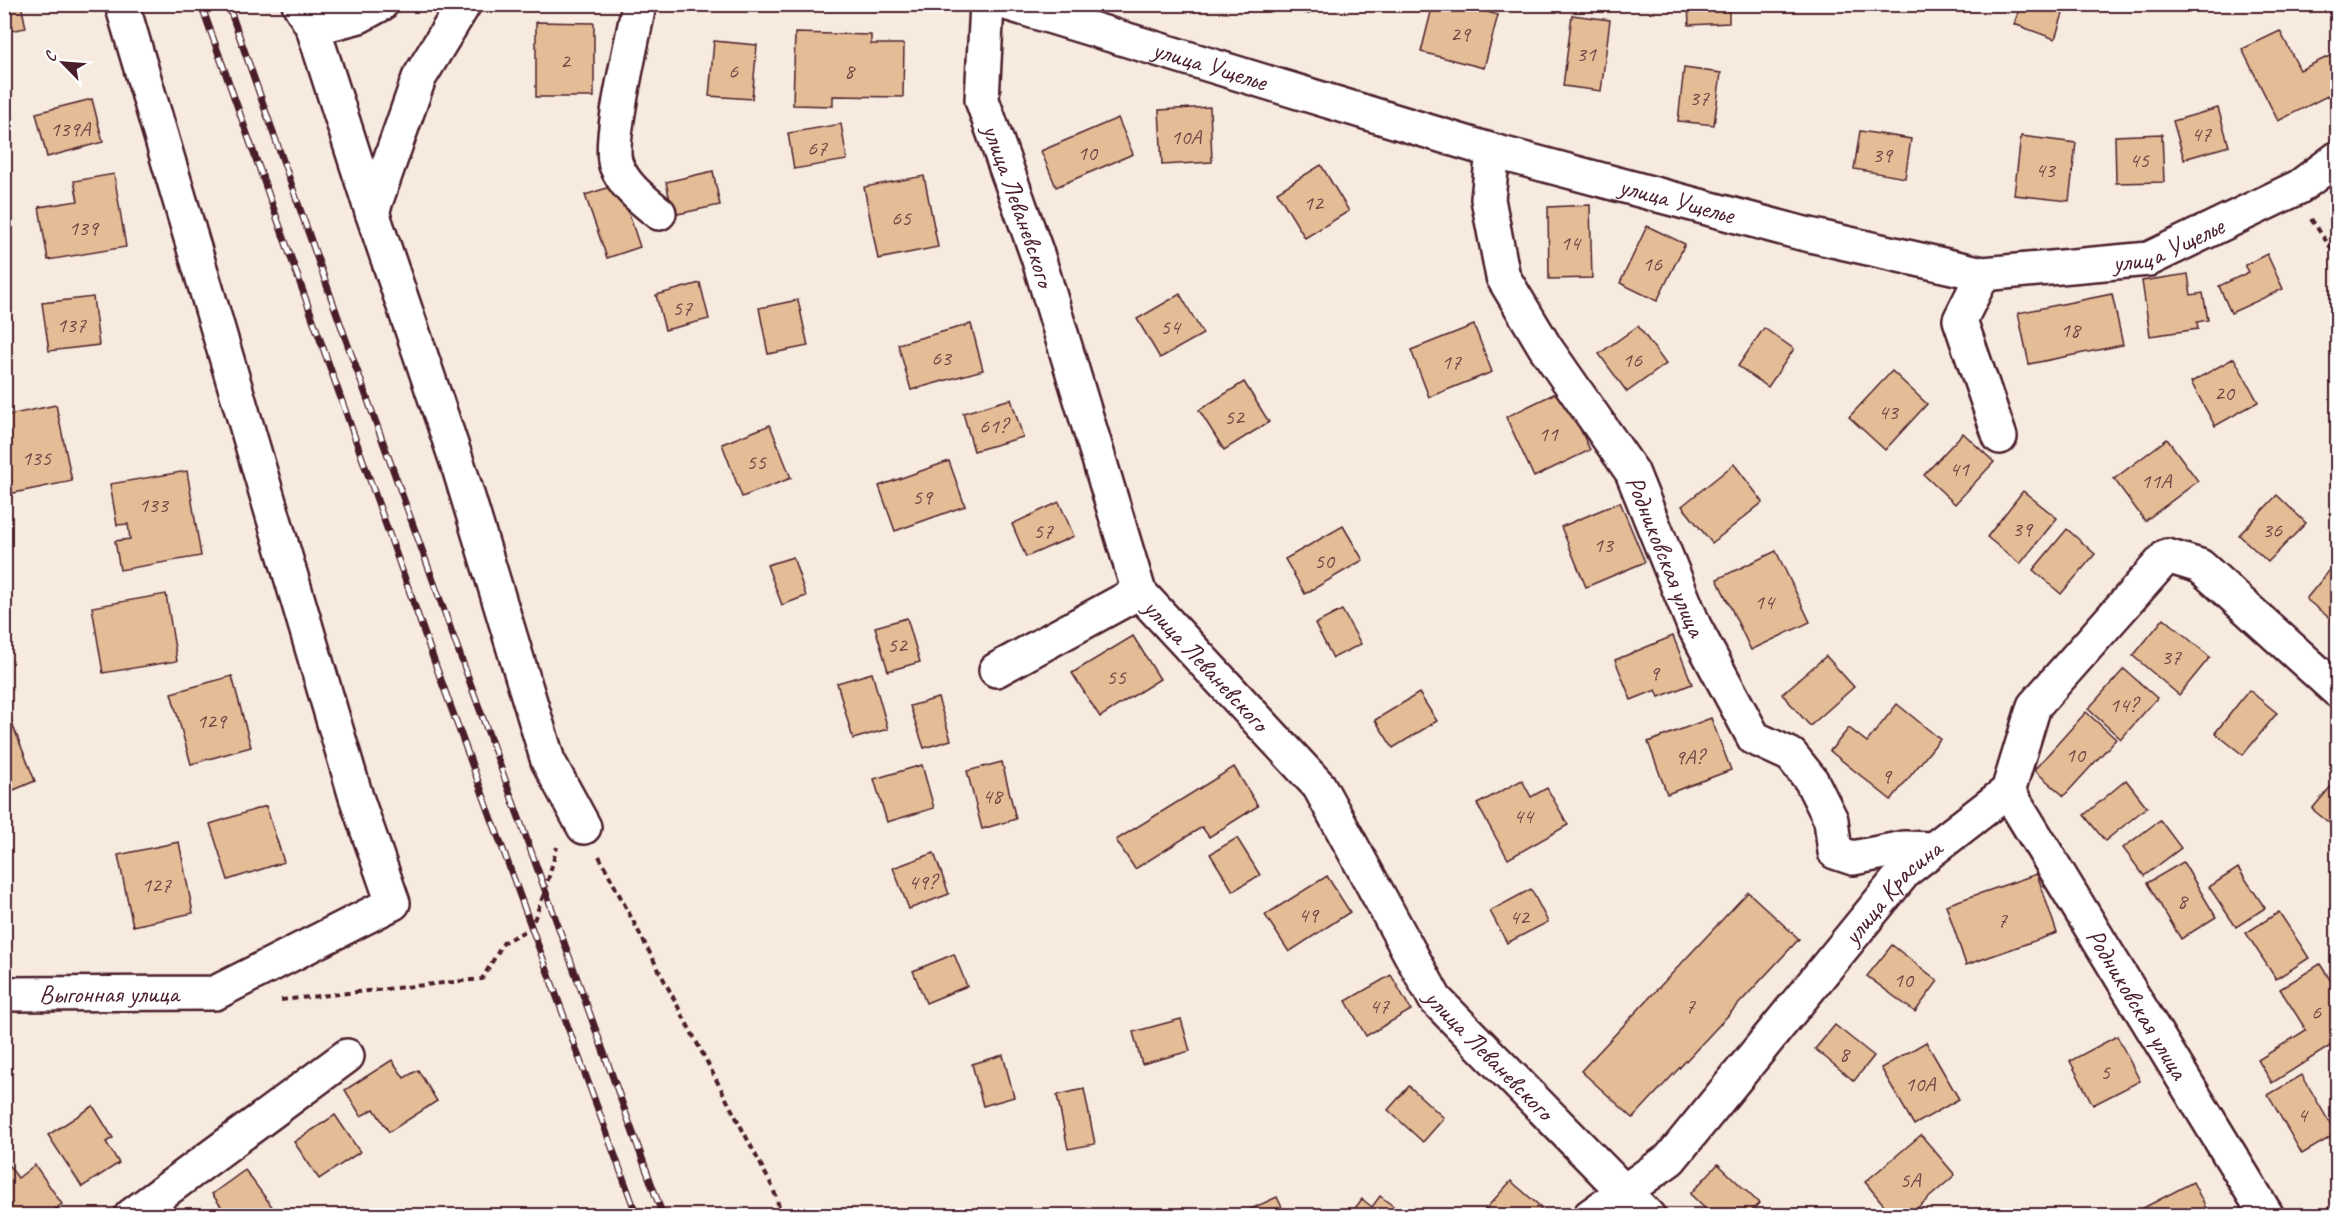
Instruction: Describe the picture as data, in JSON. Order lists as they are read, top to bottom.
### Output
{
  "streets": {
    "street": [
      "улица Ущелье",
      "улица Леваневского",
      "Родниковская улица",
      "улица Красина",
      "Выгонная улица"
    ]
  },
  "crossings": [
    ["улица Ущелье", "Родниковская улица"],
    ["улица Леваневского", "улица Красина"],
    ["Родниковская улица", "улица Красина"]
  ],
  "house_numbers": [
    "29",
    "31",
    "2",
    "6",
    "8",
    "37",
    "139А",
    "47",
    "10А",
    "67",
    "10",
    "39",
    "45",
    "43",
    "12",
    "65",
    "139",
    "14",
    "16",
    "57",
    "137",
    "54",
    "18",
    "63",
    "16",
    "17",
    "20",
    "43",
    "52",
    "61?",
    "11",
    "135",
    "55",
    "41",
    "11А",
    "59",
    "133",
    "39",
    "36",
    "57",
    "13",
    "50",
    "14",
    "52",
    "37",
    "9",
    "55",
    "14?",
    "129",
    "10",
    "9А?",
    "9",
    "48",
    "44",
    "49?",
    "127",
    "8",
    "49",
    "42",
    "7",
    "10",
    "47",
    "7",
    "6",
    "8",
    "5",
    "10А",
    "4",
    "5А"
  ],
  "north": "top left"
}
